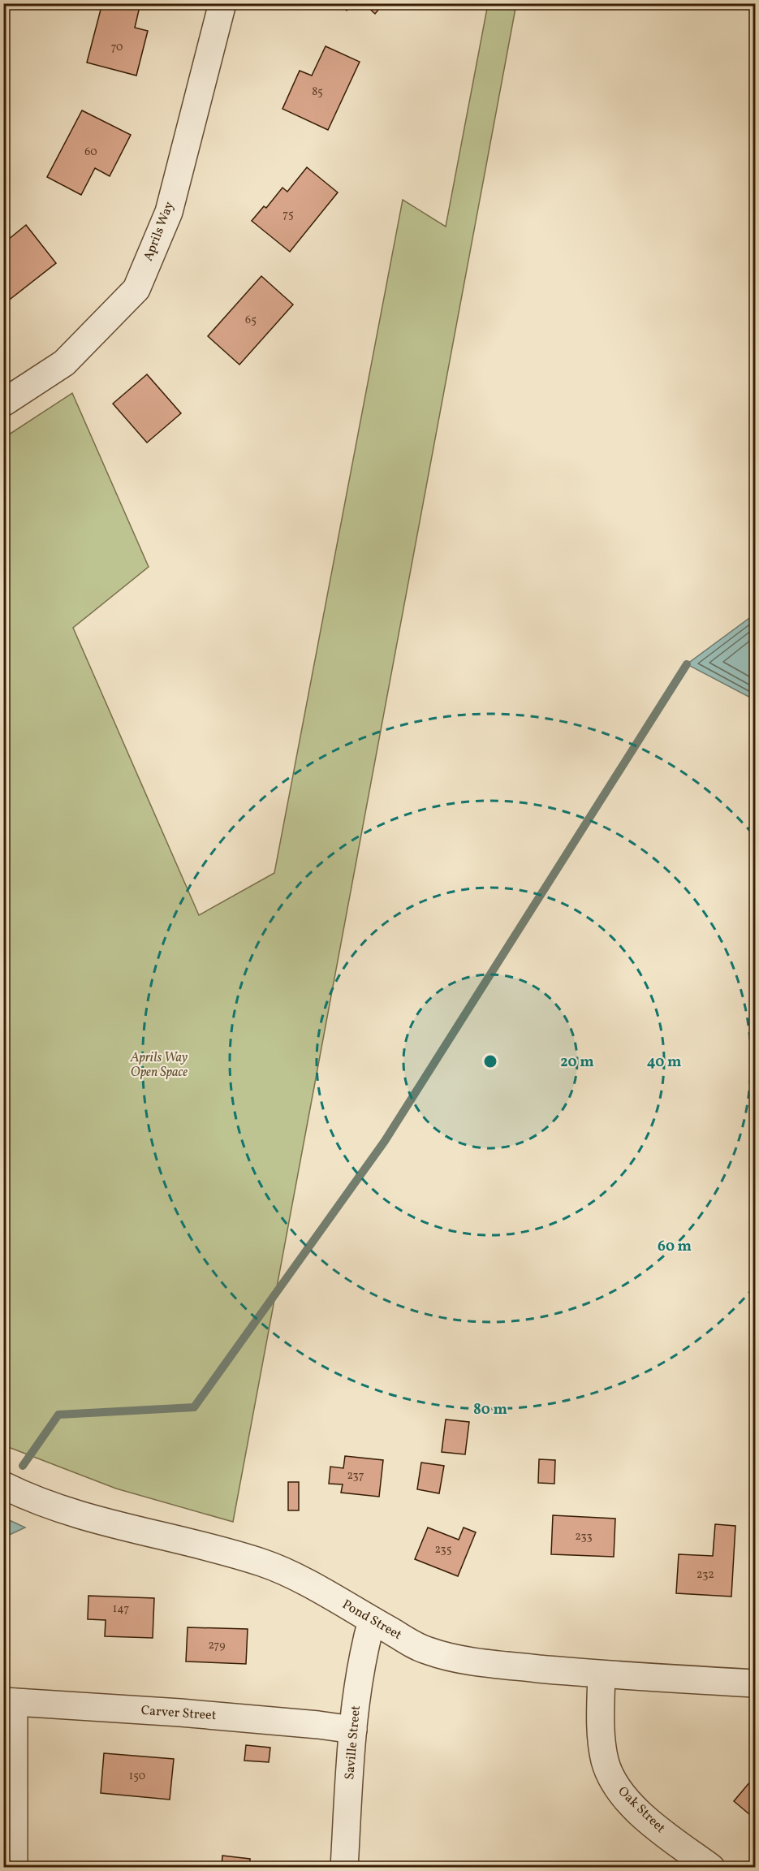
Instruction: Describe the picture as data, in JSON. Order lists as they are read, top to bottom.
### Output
{
  "streets": {
    "street": [
      "Aprils Way",
      "Pond Street",
      "Carver Street",
      "Saville Street",
      "Oak Street"
    ]
  },
  "crossings": [
    ["Pond Street", "Saville Street"],
    ["Pond Street", "Oak Street"],
    ["Carver Street", "Saville Street"]
  ],
  "parks": ["Aprils Way Open Space"],
  "house_numbers": [
    "70",
    "85",
    "60",
    "75",
    "65",
    "237",
    "233",
    "235",
    "232",
    "147",
    "279",
    "150"
  ],
  "rings": [
    "20 m",
    "40 m",
    "60 m",
    "80 m"
  ]
}
